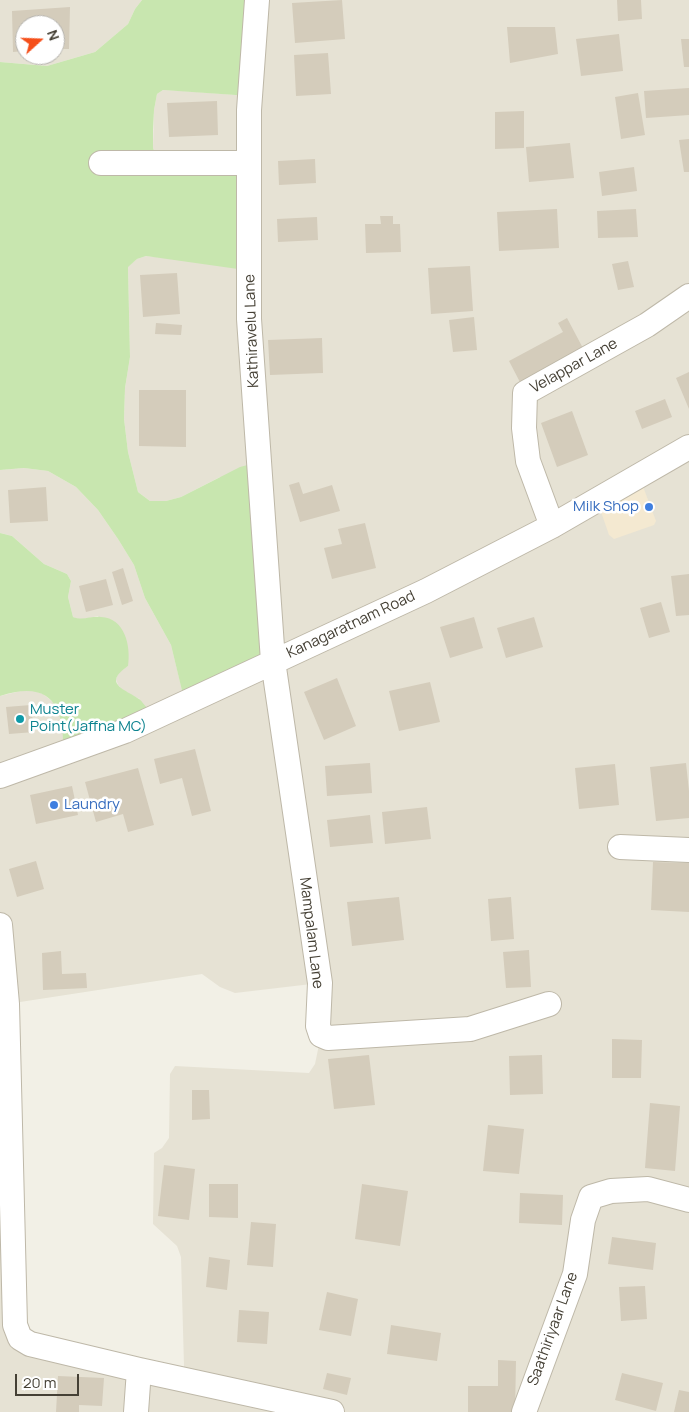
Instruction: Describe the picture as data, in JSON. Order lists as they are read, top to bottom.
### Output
{
  "streets": {
    "street": [
      "Kathiravelu Lane",
      "Velappar Lane",
      "Kanagaratnam Road",
      "Mampalam Lane",
      "Saathiriyaar Lane"
    ]
  },
  "crossings": [
    ["Kathiravelu Lane", "Kanagaratnam Road"],
    ["Kathiravelu Lane", "Mampalam Lane"],
    ["Velappar Lane", "Kanagaratnam Road"],
    ["Kanagaratnam Road", "Mampalam Lane"]
  ],
  "places": ["Milk Shop", "Muster Point(Jaffna MC)", "Laundry"],
  "scale_bar": "20 m",
  "north": "right"
}
